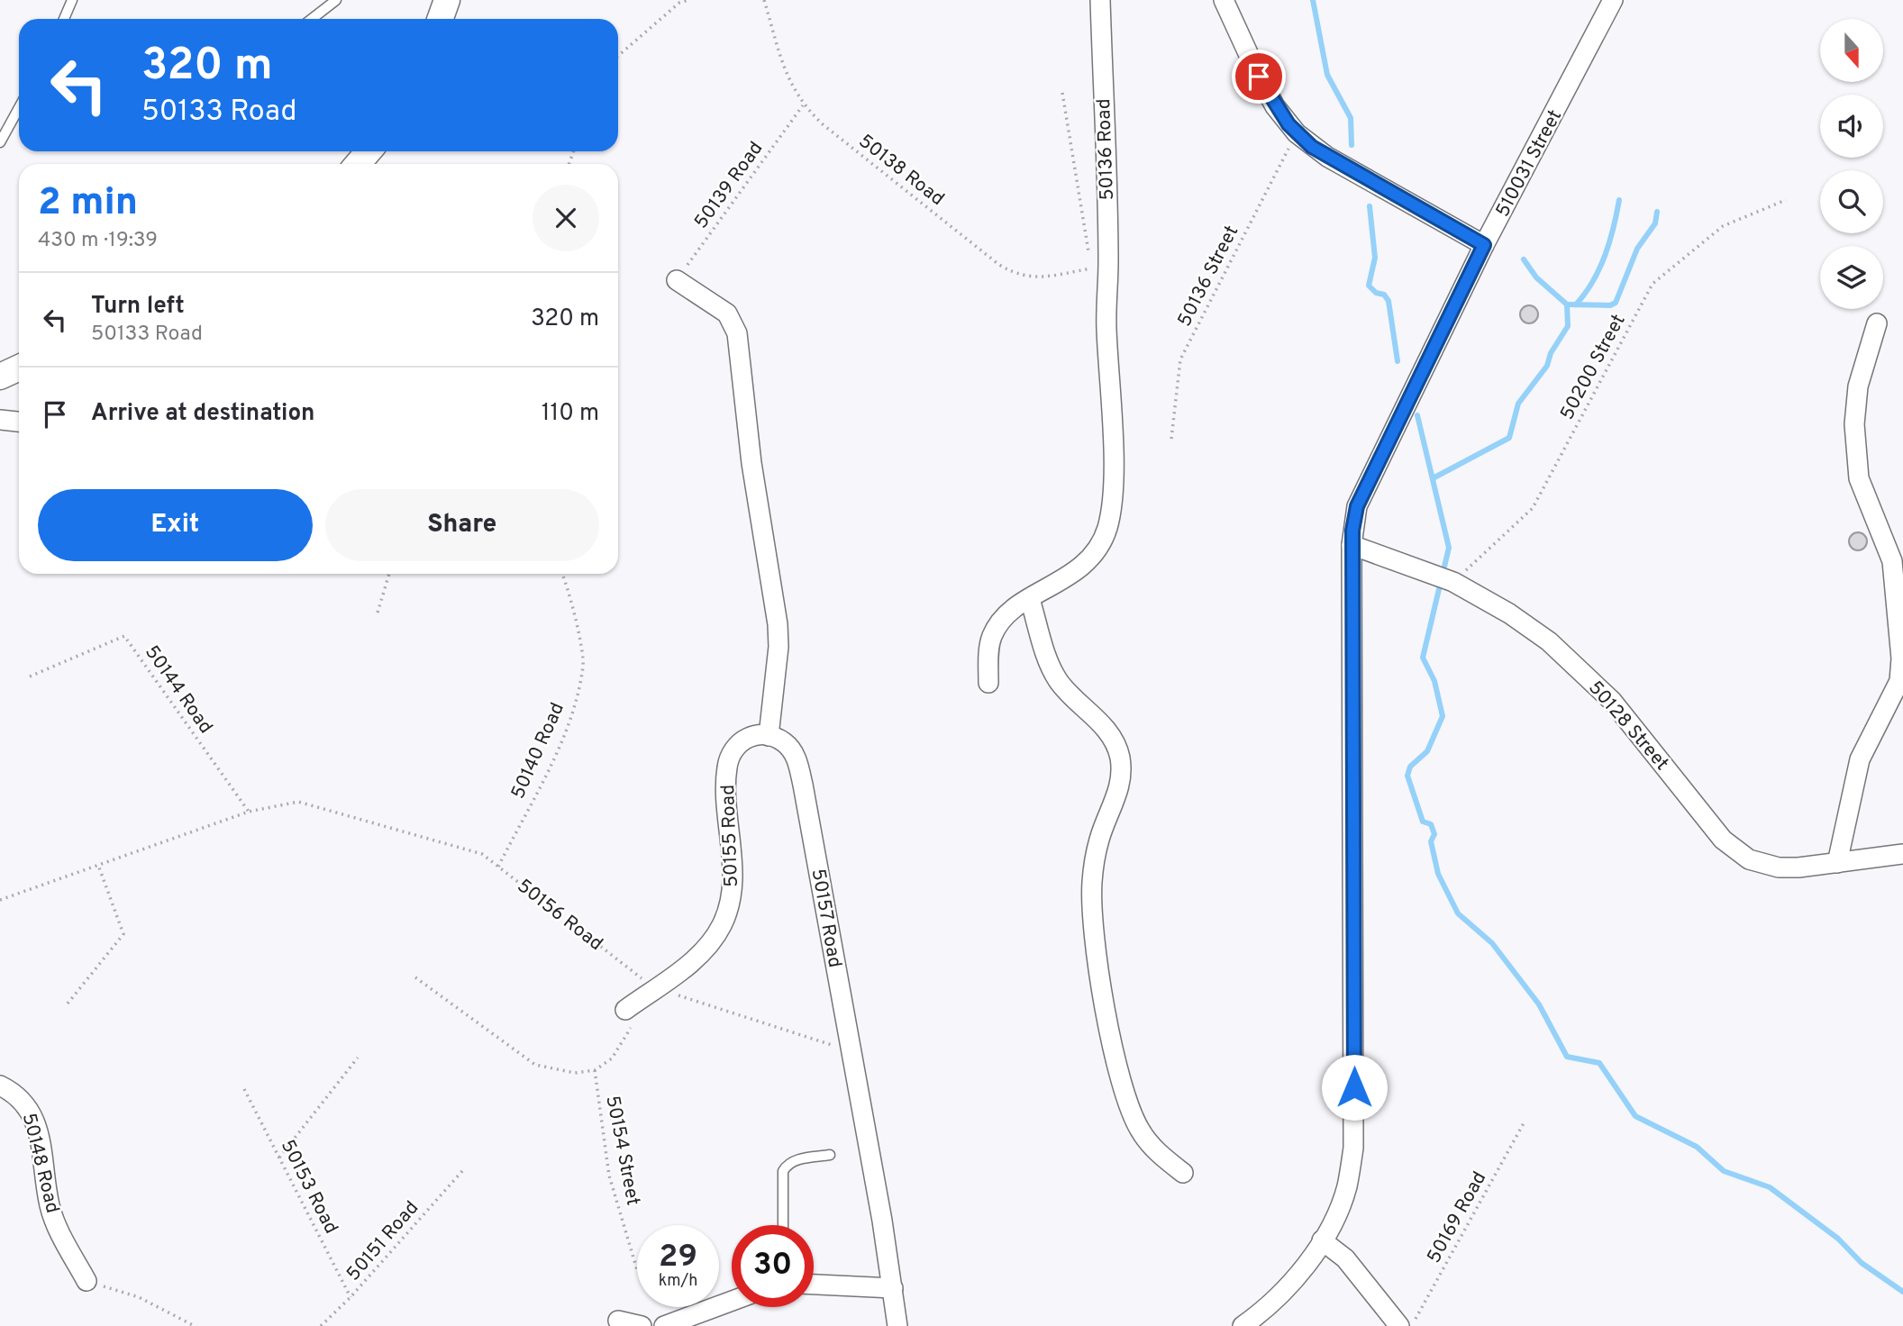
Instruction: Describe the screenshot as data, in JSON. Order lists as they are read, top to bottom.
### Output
{
  "streets": {
    "street": [
      "50136 Road",
      "510031 Street",
      "50128 Street",
      "50155 Road",
      "50157 Road",
      "50148 Road"
    ],
    "path": [
      "50138 Road",
      "50139 Road",
      "50136 Street",
      "50200 Street",
      "50144 Road",
      "50140 Road",
      "50156 Road",
      "50154 Street",
      "50153 Road",
      "50169 Road",
      "50151 Road"
    ]
  },
  "crossings": [
    ["510031 Street", "50128 Street"],
    ["50138 Road", "50139 Road"],
    ["50200 Street", "50128 Street"],
    ["50144 Road", "50156 Road"],
    ["50140 Road", "50156 Road"],
    ["50155 Road", "50156 Road"],
    ["50155 Road", "50157 Road"],
    ["50156 Road", "50157 Road"],
    ["50153 Road", "50151 Road"]
  ],
  "north": "bottom",
  "page": {
    "turn": ["320 m", "50133 Road"],
    "heading": ["2 min", "430 m · 19:39"],
    "list": [
      {
        "name": "Turn left",
        "note": "50133 Road",
        "value": "320 m"
      },
      {
        "name": "Arrive at destination",
        "value": "110 m"
      }
    ],
    "buttons": ["Exit", "Share"],
    "speed": "29 km/h",
    "limit": "30"
  }
}
